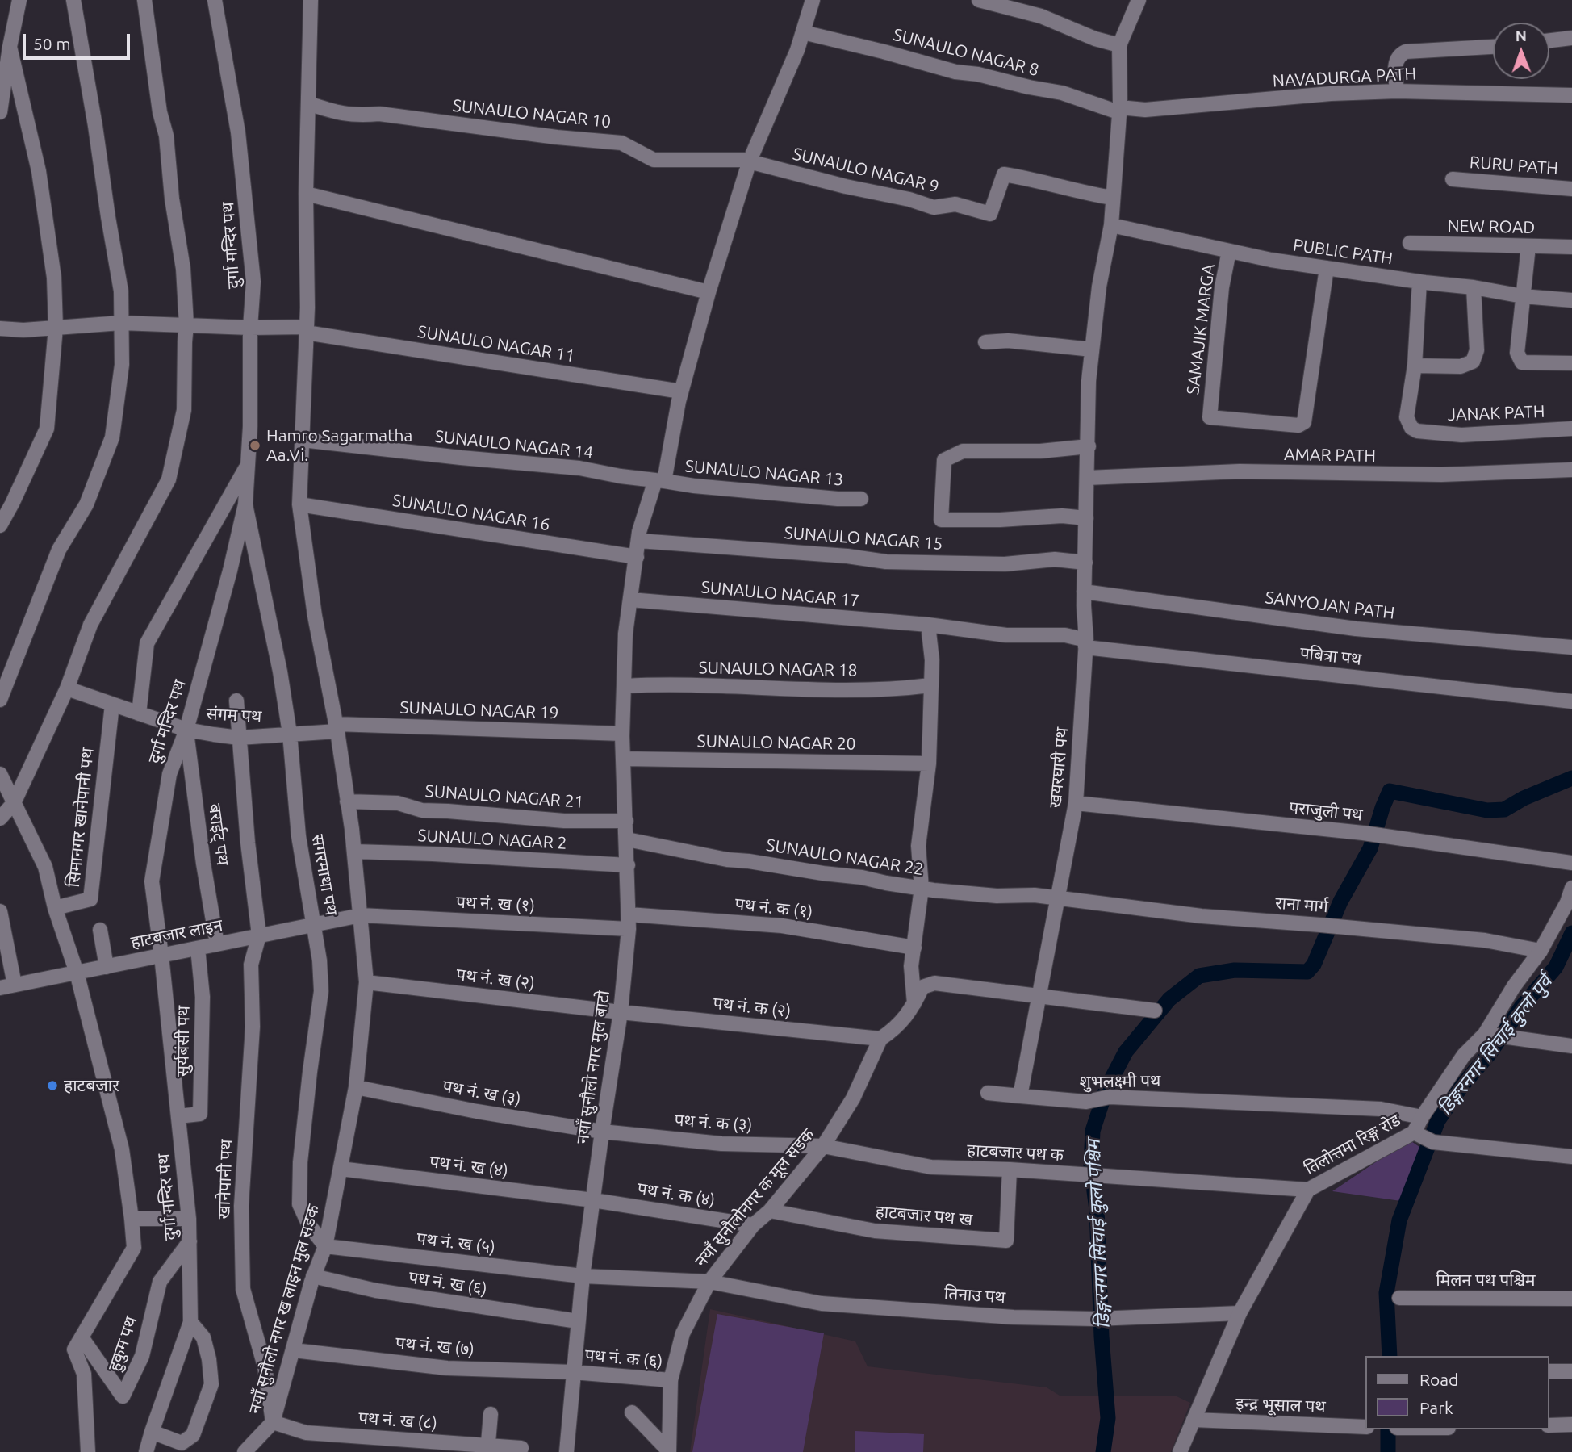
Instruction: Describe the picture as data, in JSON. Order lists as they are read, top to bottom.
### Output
{
  "streets": {
    "street": [
      "SUNAULO NAGAR 8",
      "NAVADURGA PATH",
      "SUNAULO NAGAR 10",
      "RURU PATH",
      "SUNAULO NAGAR 9",
      "NEW ROAD",
      "दुर्गा मन्दिर पथ",
      "PUBLIC PATH",
      "SAMAJIK MARGA",
      "SUNAULO NAGAR 11",
      "JANAK PATH",
      "SUNAULO NAGAR 14",
      "AMAR PATH",
      "SUNAULO NAGAR 13",
      "SUNAULO NAGAR 16",
      "SUNAULO NAGAR 15",
      "SUNAULO NAGAR 17",
      "SANYOJAN PATH",
      "पबित्रा पथ",
      "SUNAULO NAGAR 18",
      "SUNAULO NAGAR 19",
      "संगम पथ",
      "SUNAULO NAGAR 20",
      "खयरघारी पथ",
      "SUNAULO NAGAR 21",
      "पराजुली पथ",
      "सिमानगर खानेपानी पथ",
      "बराईट् पथ",
      "SUNAULO NAGAR 2",
      "SUNAULO NAGAR 22",
      "सगरमाथा पथ",
      "पथ नं. ख (१)",
      "राना मार्ग",
      "पथ नं. क (१)",
      "हाटबजार लाइन",
      "पथ नं. ख (२)",
      "पथ नं. क (२)",
      "सुर्यबंसी पथ",
      "नयाँ सुनौलो नगर मुल बाटो",
      "शुभलक्ष्मी पथ",
      "पथ नं. ख (३)",
      "पथ नं. क (३)",
      "तिलोत्तमा रिङ्ग रोड",
      "हाटबजार पथ क",
      "पथ नं. ख (४)",
      "खानेपानी पथ",
      "पथ नं. क (४)",
      "नयाँ सुनौलोनगर क मूल सडक",
      "हाटबजार पथ ख",
      "पथ नं. ख (५)",
      "मिलन पथ पश्चिम",
      "पथ नं. ख (६)",
      "तिनाउ पथ",
      "नयाँ सुनौलो नगर ख लाइन मुल सडक",
      "हुकुम पथ",
      "पथ नं. ख (७)",
      "पथ नं. क (६)",
      "इन्द्र भूसाल पथ",
      "पथ नं. ख (८)"
    ]
  },
  "crossings": [
    ["SUNAULO NAGAR 8", "NAVADURGA PATH"],
    ["SUNAULO NAGAR 8", "खयरघारी पथ"],
    ["SUNAULO NAGAR 8", "नयाँ सुनौलो नगर मुल बाटो"],
    ["NAVADURGA PATH", "खयरघारी पथ"],
    ["SUNAULO NAGAR 10", "SUNAULO NAGAR 9"],
    ["SUNAULO NAGAR 10", "नयाँ सुनौलो नगर मुल बाटो"],
    ["SUNAULO NAGAR 10", "नयाँ सुनौलो नगर ख लाइन मुल सडक"],
    ["SUNAULO NAGAR 9", "खयरघारी पथ"],
    ["SUNAULO NAGAR 9", "नयाँ सुनौलो नगर मुल बाटो"],
    ["दुर्गा मन्दिर पथ", "SUNAULO NAGAR 11"],
    ["दुर्गा मन्दिर पथ", "संगम पथ"],
    ["दुर्गा मन्दिर पथ", "बराईट् पथ"],
    ["दुर्गा मन्दिर पथ", "सगरमाथा पथ"],
    ["दुर्गा मन्दिर पथ", "हाटबजार लाइन"],
    ["दुर्गा मन्दिर पथ", "सुर्यबंसी पथ"],
    ["दुर्गा मन्दिर पथ", "हुकुम पथ"],
    ["PUBLIC PATH", "SAMAJIK MARGA"],
    ["PUBLIC PATH", "खयरघारी पथ"],
    ["SUNAULO NAGAR 11", "नयाँ सुनौलो नगर मुल बाटो"],
    ["SUNAULO NAGAR 11", "नयाँ सुनौलो नगर ख लाइन मुल सडक"],
    ["SUNAULO NAGAR 14", "SUNAULO NAGAR 13"],
    ["SUNAULO NAGAR 14", "नयाँ सुनौलो नगर मुल बाटो"],
    ["SUNAULO NAGAR 14", "नयाँ सुनौलो नगर ख लाइन मुल सडक"],
    ["AMAR PATH", "खयरघारी पथ"],
    ["SUNAULO NAGAR 13", "नयाँ सुनौलो नगर मुल बाटो"],
    ["SUNAULO NAGAR 16", "नयाँ सुनौलो नगर मुल बाटो"],
    ["SUNAULO NAGAR 16", "नयाँ सुनौलो नगर ख लाइन मुल सडक"],
    ["SUNAULO NAGAR 15", "खयरघारी पथ"],
    ["SUNAULO NAGAR 15", "नयाँ सुनौलो नगर मुल बाटो"],
    ["SUNAULO NAGAR 17", "पबित्रा पथ"],
    ["SUNAULO NAGAR 17", "खयरघारी पथ"],
    ["SUNAULO NAGAR 17", "नयाँ सुनौलो नगर मुल बाटो"],
    ["SANYOJAN PATH", "खयरघारी पथ"],
    ["पबित्रा पथ", "खयरघारी पथ"],
    ["SUNAULO NAGAR 18", "नयाँ सुनौलो नगर मुल बाटो"],
    ["SUNAULO NAGAR 19", "संगम पथ"],
    ["SUNAULO NAGAR 19", "नयाँ सुनौलो नगर मुल बाटो"],
    ["SUNAULO NAGAR 19", "नयाँ सुनौलो नगर ख लाइन मुल सडक"],
    ["संगम पथ", "सिमानगर खानेपानी पथ"],
    ["संगम पथ", "बराईट् पथ"],
    ["संगम पथ", "सगरमाथा पथ"],
    ["संगम पथ", "नयाँ सुनौलो नगर ख लाइन मुल सडक"],
    ["SUNAULO NAGAR 20", "नयाँ सुनौलो नगर मुल बाटो"],
    ["खयरघारी पथ", "पराजुली पथ"],
    ["खयरघारी पथ", "SUNAULO NAGAR 22"],
    ["खयरघारी पथ", "राना मार्ग"],
    ["SUNAULO NAGAR 21", "नयाँ सुनौलो नगर मुल बाटो"],
    ["SUNAULO NAGAR 21", "नयाँ सुनौलो नगर ख लाइन मुल सडक"],
    ["बराईट् पथ", "हाटबजार लाइन"],
    ["SUNAULO NAGAR 2", "नयाँ सुनौलो नगर मुल बाटो"],
    ["SUNAULO NAGAR 2", "नयाँ सुनौलो नगर ख लाइन मुल सडक"],
    ["SUNAULO NAGAR 22", "राना मार्ग"],
    ["SUNAULO NAGAR 22", "नयाँ सुनौलो नगर मुल बाटो"],
    ["सगरमाथा पथ", "हाटबजार लाइन"],
    ["सगरमाथा पथ", "पथ नं. ख (५)"],
    ["सगरमाथा पथ", "नयाँ सुनौलो नगर ख लाइन मुल सडक"],
    ["पथ नं. ख (१)", "पथ नं. क (१)"],
    ["पथ नं. ख (१)", "हाटबजार लाइन"],
    ["पथ नं. ख (१)", "नयाँ सुनौलो नगर मुल बाटो"],
    ["पथ नं. ख (१)", "नयाँ सुनौलो नगर ख लाइन मुल सडक"],
    ["राना मार्ग", "तिलोत्तमा रिङ्ग रोड"],
    ["पथ नं. क (१)", "नयाँ सुनौलो नगर मुल बाटो"],
    ["हाटबजार लाइन", "सुर्यबंसी पथ"],
    ["हाटबजार लाइन", "खानेपानी पथ"],
    ["हाटबजार लाइन", "नयाँ सुनौलो नगर ख लाइन मुल सडक"],
    ["पथ नं. ख (२)", "पथ नं. क (२)"],
    ["पथ नं. ख (२)", "नयाँ सुनौलो नगर मुल बाटो"],
    ["पथ नं. ख (२)", "नयाँ सुनौलो नगर ख लाइन मुल सडक"],
    ["पथ नं. क (२)", "नयाँ सुनौलो नगर मुल बाटो"],
    ["पथ नं. क (२)", "नयाँ सुनौलोनगर क मूल सडक"],
    ["नयाँ सुनौलो नगर मुल बाटो", "पथ नं. ख (३)"],
    ["नयाँ सुनौलो नगर मुल बाटो", "पथ नं. क (३)"],
    ["नयाँ सुनौलो नगर मुल बाटो", "पथ नं. ख (४)"],
    ["नयाँ सुनौलो नगर मुल बाटो", "पथ नं. क (४)"],
    ["नयाँ सुनौलो नगर मुल बाटो", "पथ नं. ख (५)"],
    ["नयाँ सुनौलो नगर मुल बाटो", "पथ नं. ख (६)"],
    ["नयाँ सुनौलो नगर मुल बाटो", "पथ नं. ख (७)"],
    ["नयाँ सुनौलो नगर मुल बाटो", "पथ नं. क (६)"],
    ["शुभलक्ष्मी पथ", "तिलोत्तमा रिङ्ग रोड"],
    ["पथ नं. ख (३)", "पथ नं. क (३)"],
    ["पथ नं. ख (३)", "नयाँ सुनौलो नगर ख लाइन मुल सडक"],
    ["पथ नं. क (३)", "हाटबजार पथ क"],
    ["पथ नं. क (३)", "नयाँ सुनौलोनगर क मूल सडक"],
    ["तिलोत्तमा रिङ्ग रोड", "हाटबजार पथ क"],
    ["तिलोत्तमा रिङ्ग रोड", "तिनाउ पथ"],
    ["तिलोत्तमा रिङ्ग रोड", "इन्द्र भूसाल पथ"],
    ["हाटबजार पथ क", "नयाँ सुनौलोनगर क मूल सडक"],
    ["हाटबजार पथ क", "हाटबजार पथ ख"],
    ["पथ नं. ख (४)", "पथ नं. क (४)"],
    ["पथ नं. ख (४)", "नयाँ सुनौलो नगर ख लाइन मुल सडक"],
    ["खानेपानी पथ", "नयाँ सुनौलो नगर ख लाइन मुल सडक"],
    ["खानेपानी पथ", "पथ नं. ख (८)"],
    ["पथ नं. क (४)", "नयाँ सुनौलोनगर क मूल सडक"],
    ["नयाँ सुनौलोनगर क मूल सडक", "हाटबजार पथ ख"],
    ["नयाँ सुनौलोनगर क मूल सडक", "पथ नं. ख (५)"],
    ["नयाँ सुनौलोनगर क मूल सडक", "तिनाउ पथ"],
    ["नयाँ सुनौलोनगर क मूल सडक", "पथ नं. क (६)"],
    ["पथ नं. ख (५)", "तिनाउ पथ"],
    ["पथ नं. ख (५)", "नयाँ सुनौलो नगर ख लाइन मुल सडक"],
    ["पथ नं. ख (६)", "नयाँ सुनौलो नगर ख लाइन मुल सडक"],
    ["नयाँ सुनौलो नगर ख लाइन मुल सडक", "पथ नं. ख (७)"],
    ["नयाँ सुनौलो नगर ख लाइन मुल सडक", "पथ नं. ख (८)"],
    ["पथ नं. ख (७)", "पथ नं. क (६)"]
  ],
  "water": ["डिङ्गरनगर सिंचाई कुलो पुर्व", "डिङ्गरनगर सिंचाई कुलो पश्चिम"],
  "places": ["Hamro Sagarmatha Aa.Vi.", "हाटबजार"],
  "legend": ["Road", "Park"],
  "scale_bar": "50 m",
  "north": "top"
}
